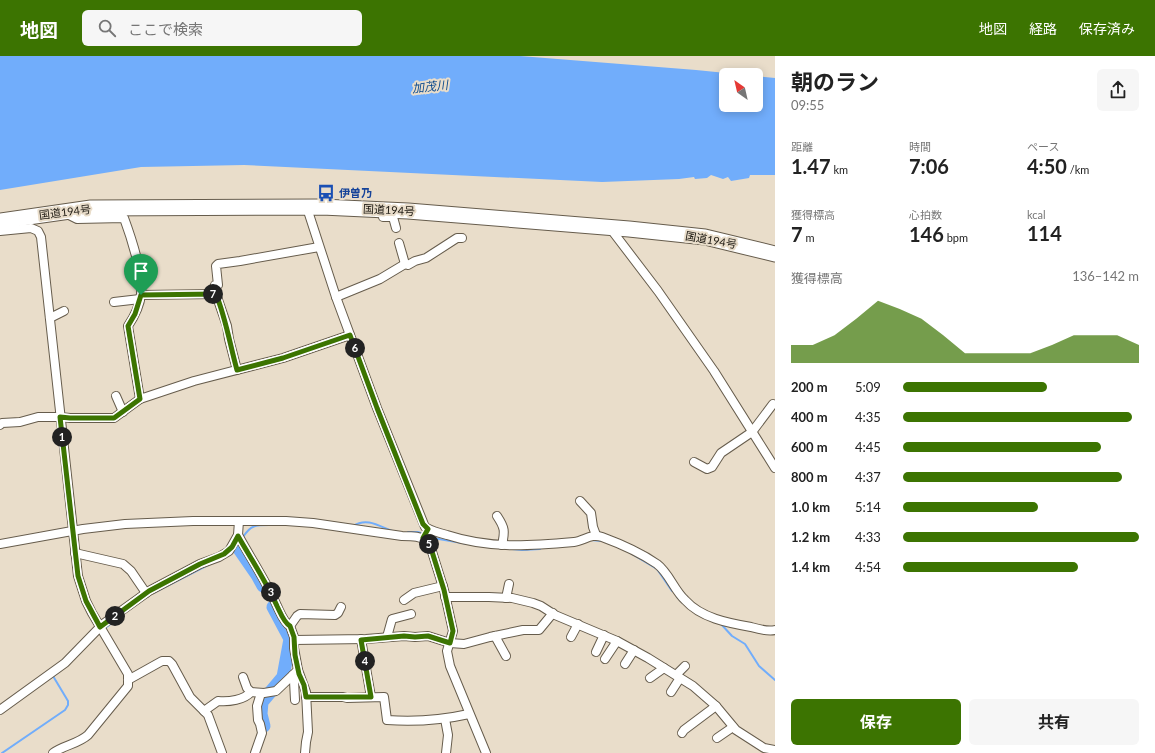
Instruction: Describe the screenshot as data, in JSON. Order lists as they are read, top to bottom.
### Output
{
  "streets": {
    "highway": ["国道194号"]
  },
  "water": ["加茂川"],
  "places": {
    "bus stop": ["伊曽乃"]
  },
  "north": "top left",
  "page": {
    "header": "地図",
    "search": "ここで検索",
    "nav": ["地図", "経路", "保存済み"],
    "heading": ["朝のラン", "09:55"],
    "stats": [
      ["距離", "1.47 km"],
      ["時間", "7:06"],
      ["ペース", "4:50 /km"],
      ["獲得標高", "7 m"],
      ["心拍数", "146 bpm"],
      ["kcal", "114"]
    ],
    "chart": ["獲得標高", "136–142 m"],
    "pins": [
      "7",
      "6",
      "1",
      "5",
      "3",
      "2",
      "4"
    ],
    "list": [
      {
        "name": "200 m",
        "note": "5:09"
      },
      {
        "name": "400 m",
        "note": "4:35"
      },
      {
        "name": "600 m",
        "note": "4:45"
      },
      {
        "name": "800 m",
        "note": "4:37"
      },
      {
        "name": "1.0 km",
        "note": "5:14"
      },
      {
        "name": "1.2 km",
        "note": "4:33"
      },
      {
        "name": "1.4 km",
        "note": "4:54"
      }
    ],
    "buttons": ["保存", "共有"]
  }
}
